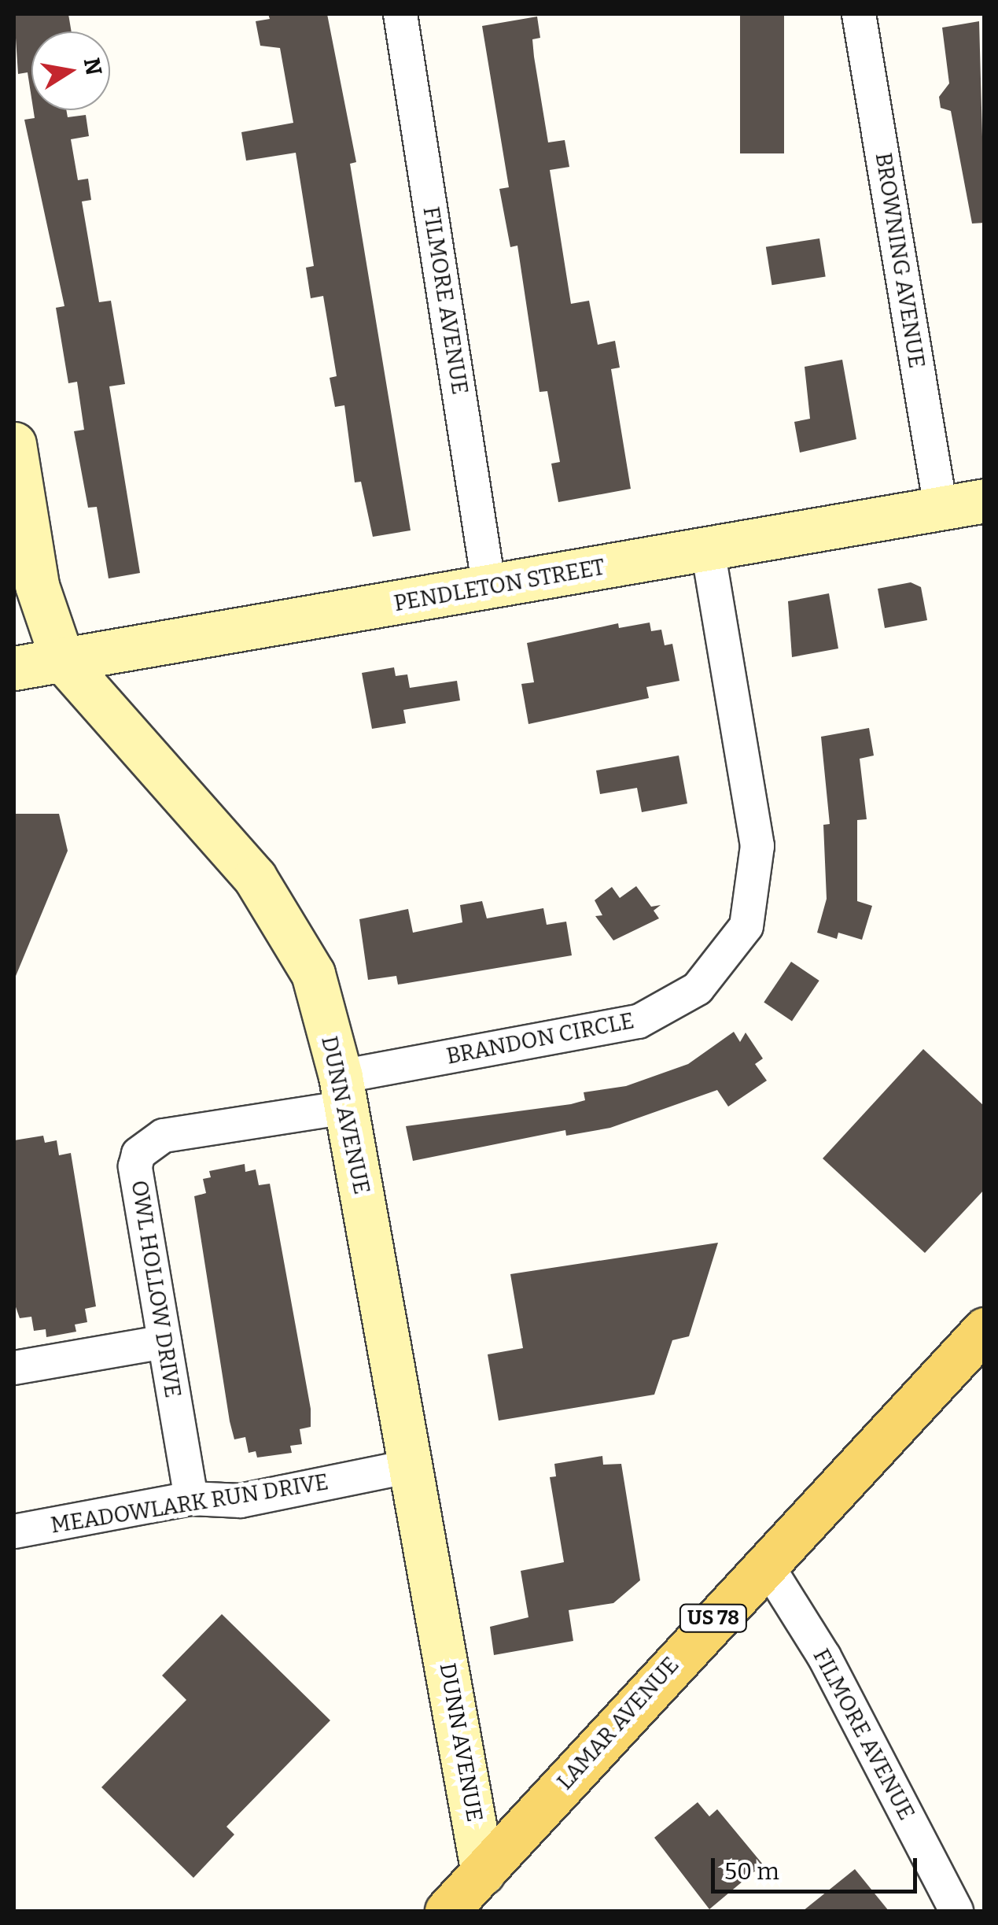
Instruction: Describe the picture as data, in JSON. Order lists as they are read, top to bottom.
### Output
{
  "streets": {
    "main road": ["US 78", "LAMAR AVENUE"],
    "street": [
      "BROWNING AVENUE",
      "FILMORE AVENUE",
      "PENDLETON STREET",
      "BRANDON CIRCLE",
      "DUNN AVENUE",
      "OWL HOLLOW DRIVE",
      "MEADOWLARK RUN DRIVE"
    ]
  },
  "crossings": [
    ["BROWNING AVENUE", "PENDLETON STREET"],
    ["FILMORE AVENUE", "PENDLETON STREET"],
    ["FILMORE AVENUE", "LAMAR AVENUE"],
    ["PENDLETON STREET", "BRANDON CIRCLE"],
    ["PENDLETON STREET", "DUNN AVENUE"],
    ["BRANDON CIRCLE", "DUNN AVENUE"],
    ["BRANDON CIRCLE", "OWL HOLLOW DRIVE"],
    ["DUNN AVENUE", "OWL HOLLOW DRIVE"],
    ["DUNN AVENUE", "MEADOWLARK RUN DRIVE"],
    ["DUNN AVENUE", "LAMAR AVENUE"],
    ["OWL HOLLOW DRIVE", "MEADOWLARK RUN DRIVE"]
  ],
  "scale_bar": "50 m",
  "north": "right"
}
